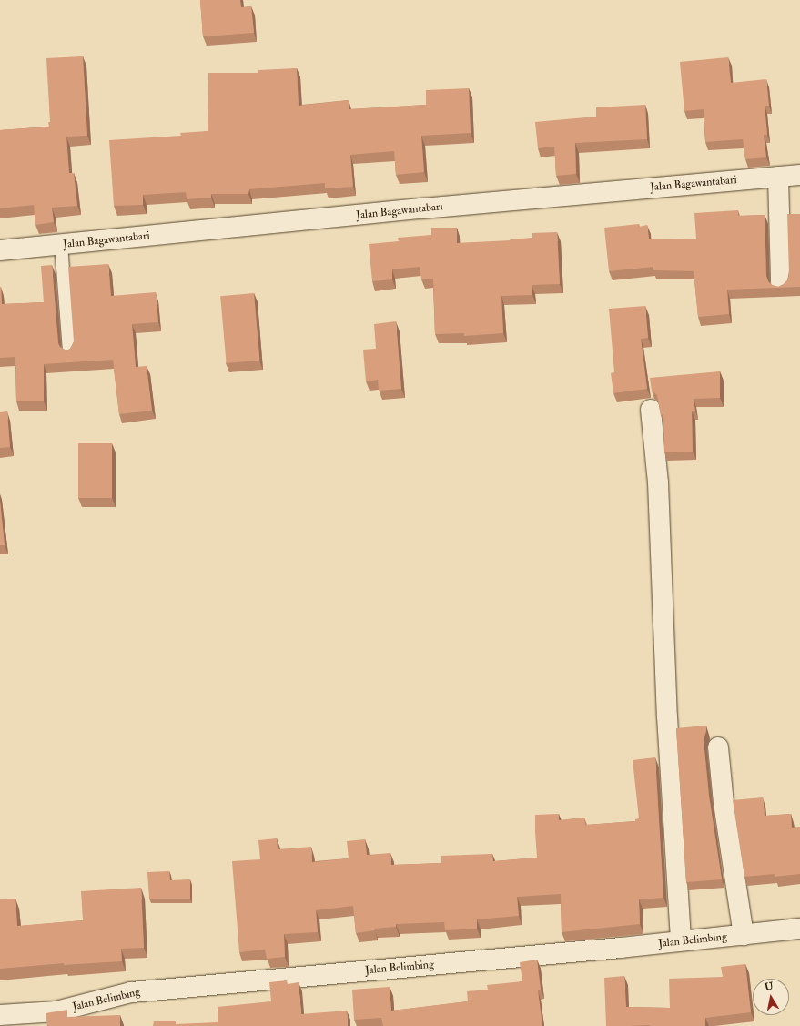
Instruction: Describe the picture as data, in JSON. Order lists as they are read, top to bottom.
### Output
{
  "streets": {
    "street": ["Jalan Bagawantabari", "Jalan Belimbing"]
  },
  "north": "top"
}
